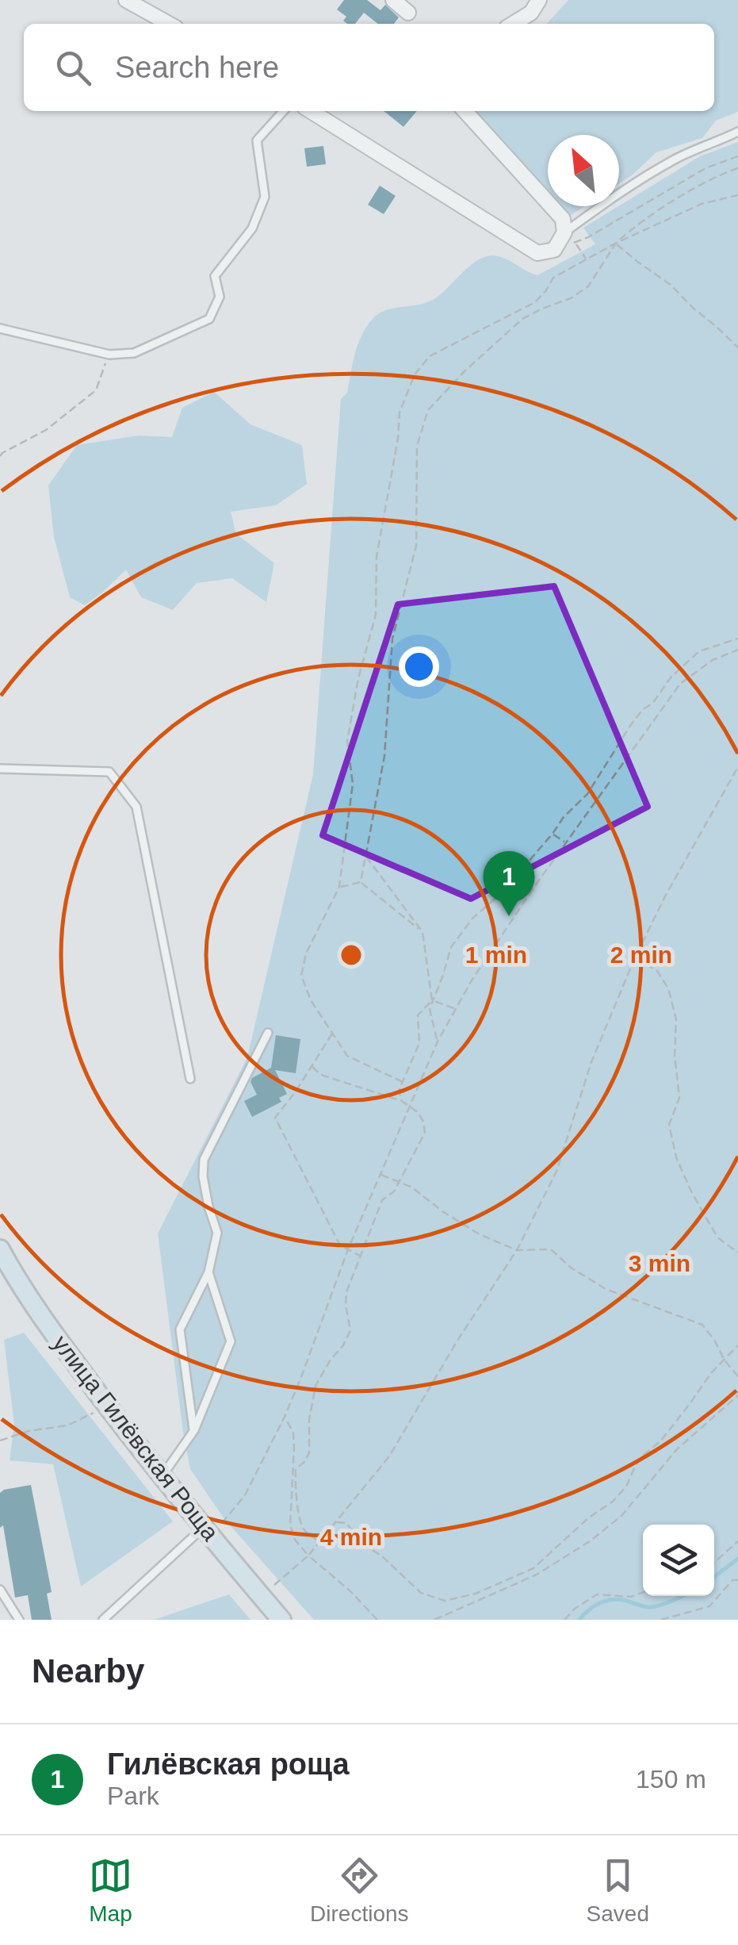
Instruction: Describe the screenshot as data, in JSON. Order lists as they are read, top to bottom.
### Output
{
  "streets": {
    "street": ["улица Гилёвская Роща"]
  },
  "north": "top left",
  "page": {
    "search": "Search here",
    "pins": "1",
    "heading": "Nearby",
    "list": [
      {
        "mark": "1",
        "name": "Гилёвская роща",
        "note": "Park",
        "value": "150 m"
      }
    ],
    "nav": ["Map", "Directions", "Saved"]
  },
  "rings": [
    "1 min",
    "2 min",
    "3 min",
    "4 min"
  ]
}
